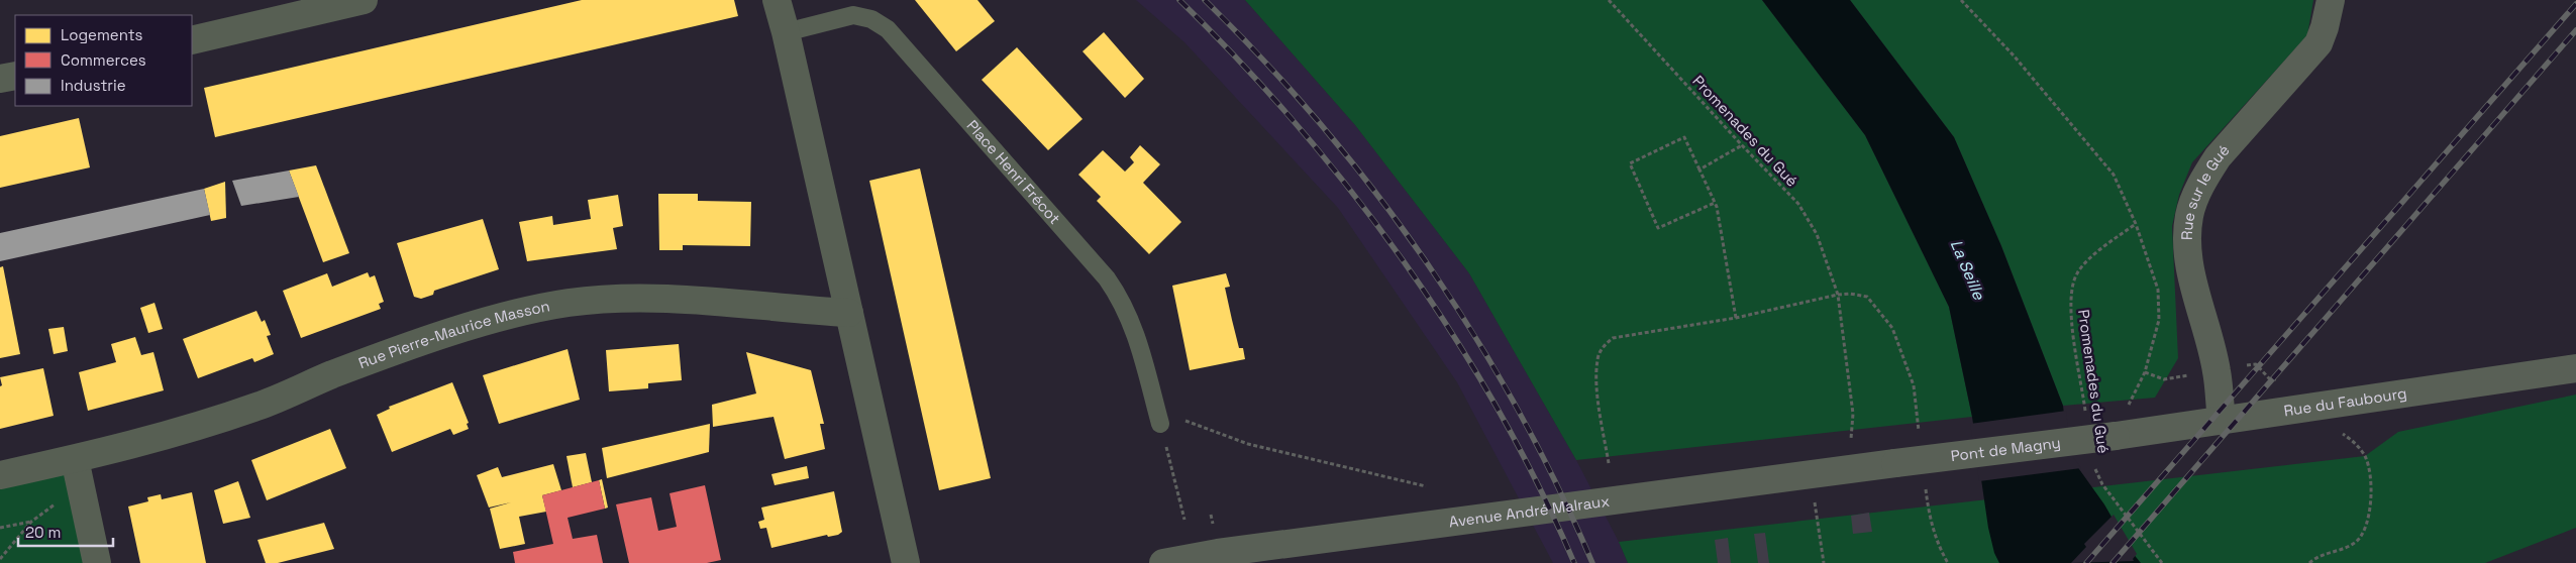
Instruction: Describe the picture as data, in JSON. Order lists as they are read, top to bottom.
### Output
{
  "streets": {
    "main road": [
      "Rue sur le Gué",
      "Rue du Faubourg",
      "Pont de Magny",
      "Avenue André Malraux"
    ],
    "street": ["Rue Pierre-Maurice Masson"],
    "lane": ["Place Henri Frécot"],
    "path": ["Promenades du Gué"]
  },
  "crossings": [
    ["Rue sur le Gué", "Rue du Faubourg"],
    ["Rue du Faubourg", "Pont de Magny"],
    ["Pont de Magny", "Avenue André Malraux"]
  ],
  "water": ["La Seille"],
  "legend": ["Logements", "Commerces", "Industrie"],
  "scale_bar": "20 m"
}
